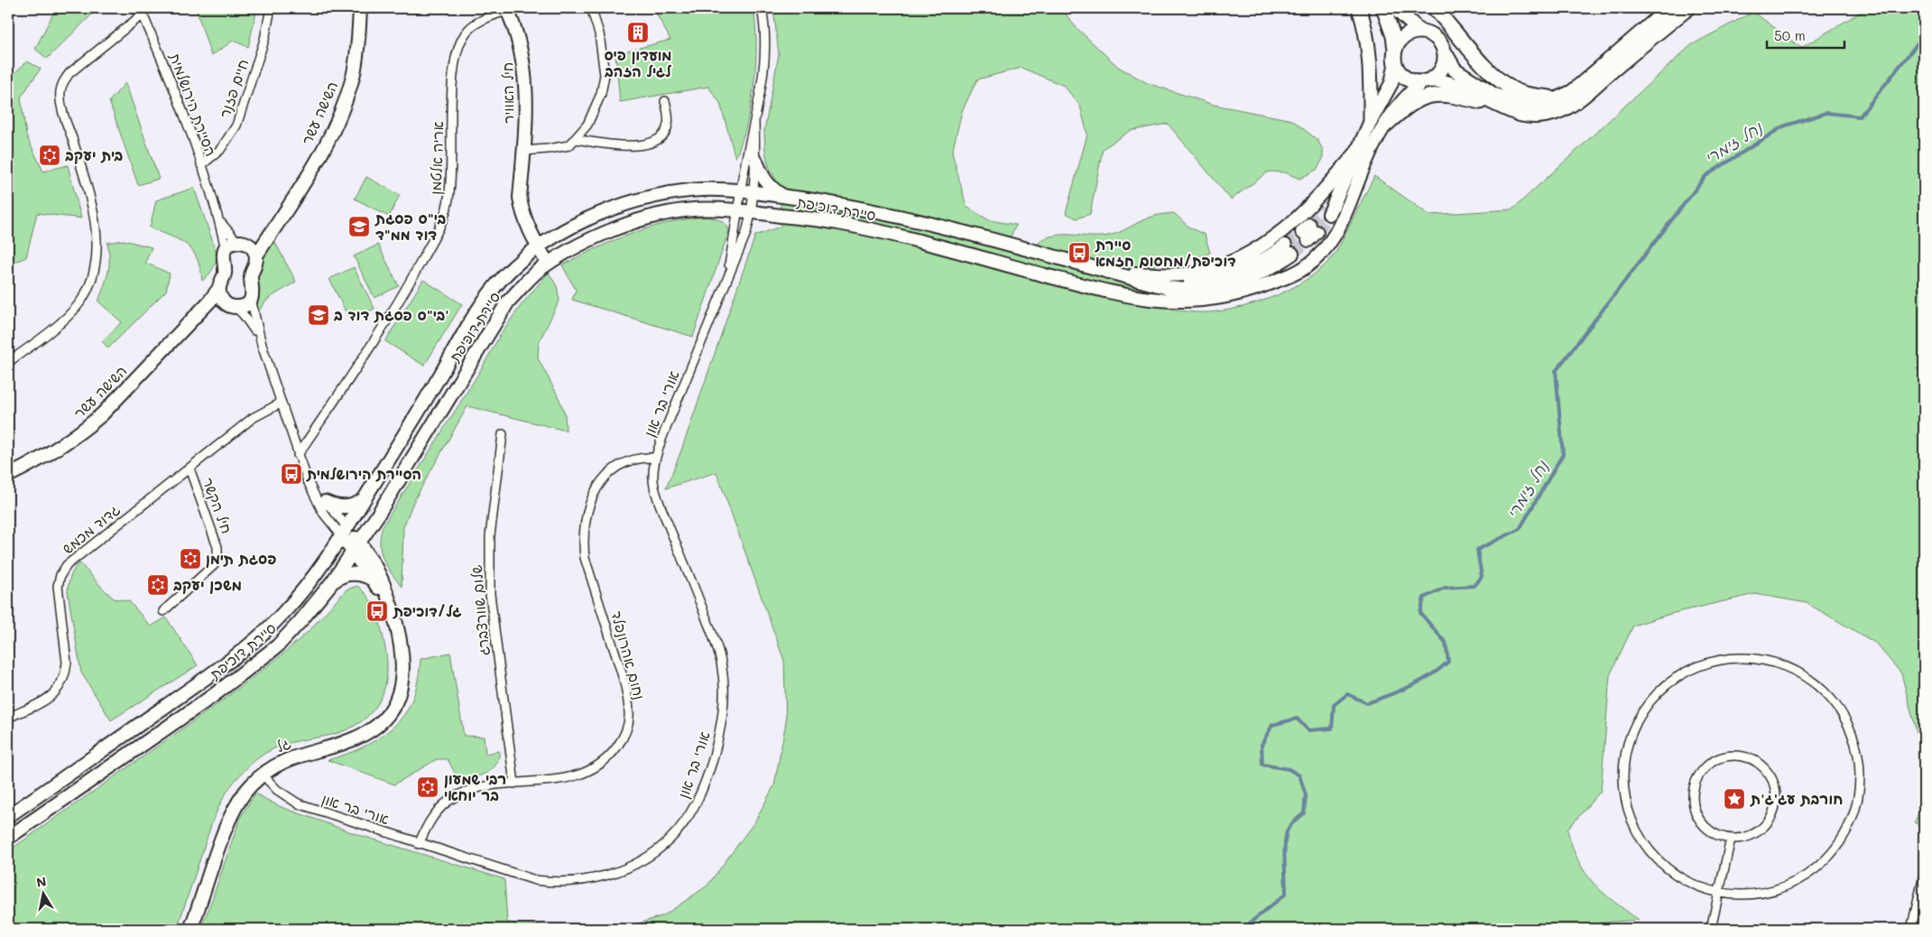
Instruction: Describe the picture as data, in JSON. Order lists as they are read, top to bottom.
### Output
{
  "streets": {
    "main road": [
      "חיל האוויר",
      "השישה עשר",
      "סיירת דוכיפת",
      "גל"
    ],
    "street": [
      "חיים פזנר",
      "הסיירת הירושלמית",
      "אריה אלטמן",
      "אורי בר און",
      "חיל הקשר",
      "גדוד מכמש",
      "שלום שוורצברג",
      "נחום אהרונפלד"
    ]
  },
  "crossings": [
    ["חיים פזנר", "הסיירת הירושלמית"],
    ["חיל האוויר", "אריה אלטמן"],
    ["חיל האוויר", "סיירת דוכיפת"],
    ["הסיירת הירושלמית", "השישה עשר"],
    ["סיירת דוכיפת", "אורי בר און"],
    ["סיירת דוכיפת", "גל"],
    ["אורי בר און", "נחום אהרונפלד"],
    ["אורי בר און", "גל"],
    ["חיל הקשר", "גדוד מכמש"],
    ["שלום שוורצברג", "נחום אהרונפלד"]
  ],
  "water": ["נחל זימרי"],
  "places": {
    "building": ["מועדון פיס לגיל הזהב"],
    "synagogue": [
      "בית יעקב",
      "פסגת תימן",
      "משכן יעקב",
      "רבי שמעון בר יוחאי"
    ],
    "school or university": ["בי\"ס פסגת דוד ממ\"ד", "בי\"ס פסגת דוד ב'"],
    "bus stop": ["סיירת דוכיפת/מחסום חזמא", "הסיירת הירושלמית", "גל/דוכיפת"],
    "place": ["חורבת עג'ג'ת"]
  },
  "scale_bar": "50 m",
  "north": "top"
}
